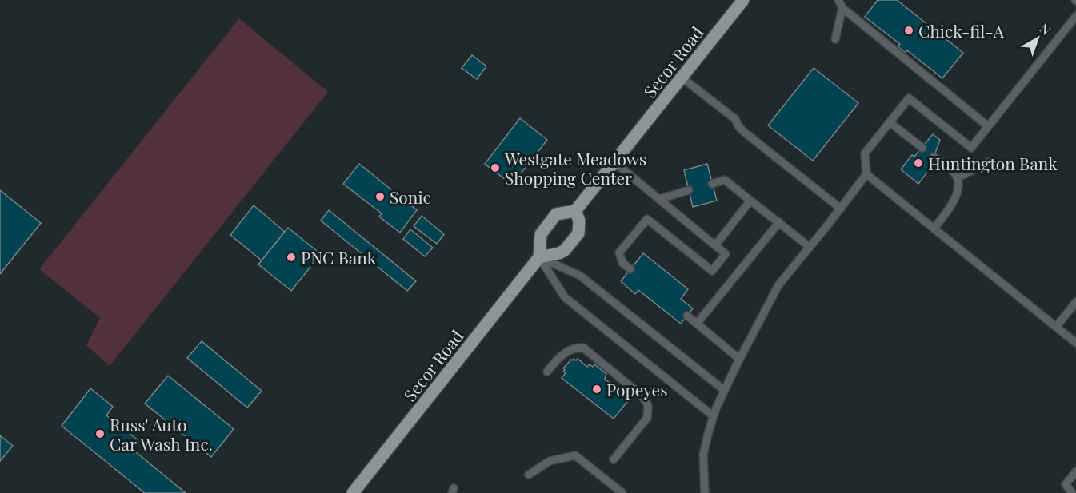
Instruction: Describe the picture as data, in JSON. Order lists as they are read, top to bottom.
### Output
{
  "streets": {
    "main road": ["Secor Road"]
  },
  "places": [
    "Chick-fil-A",
    "Huntington Bank",
    "Westgate Meadows Shopping Center",
    "Sonic",
    "PNC Bank",
    "Popeyes",
    "Russ' Auto Car Wash Inc."
  ],
  "north": "top right"
}
